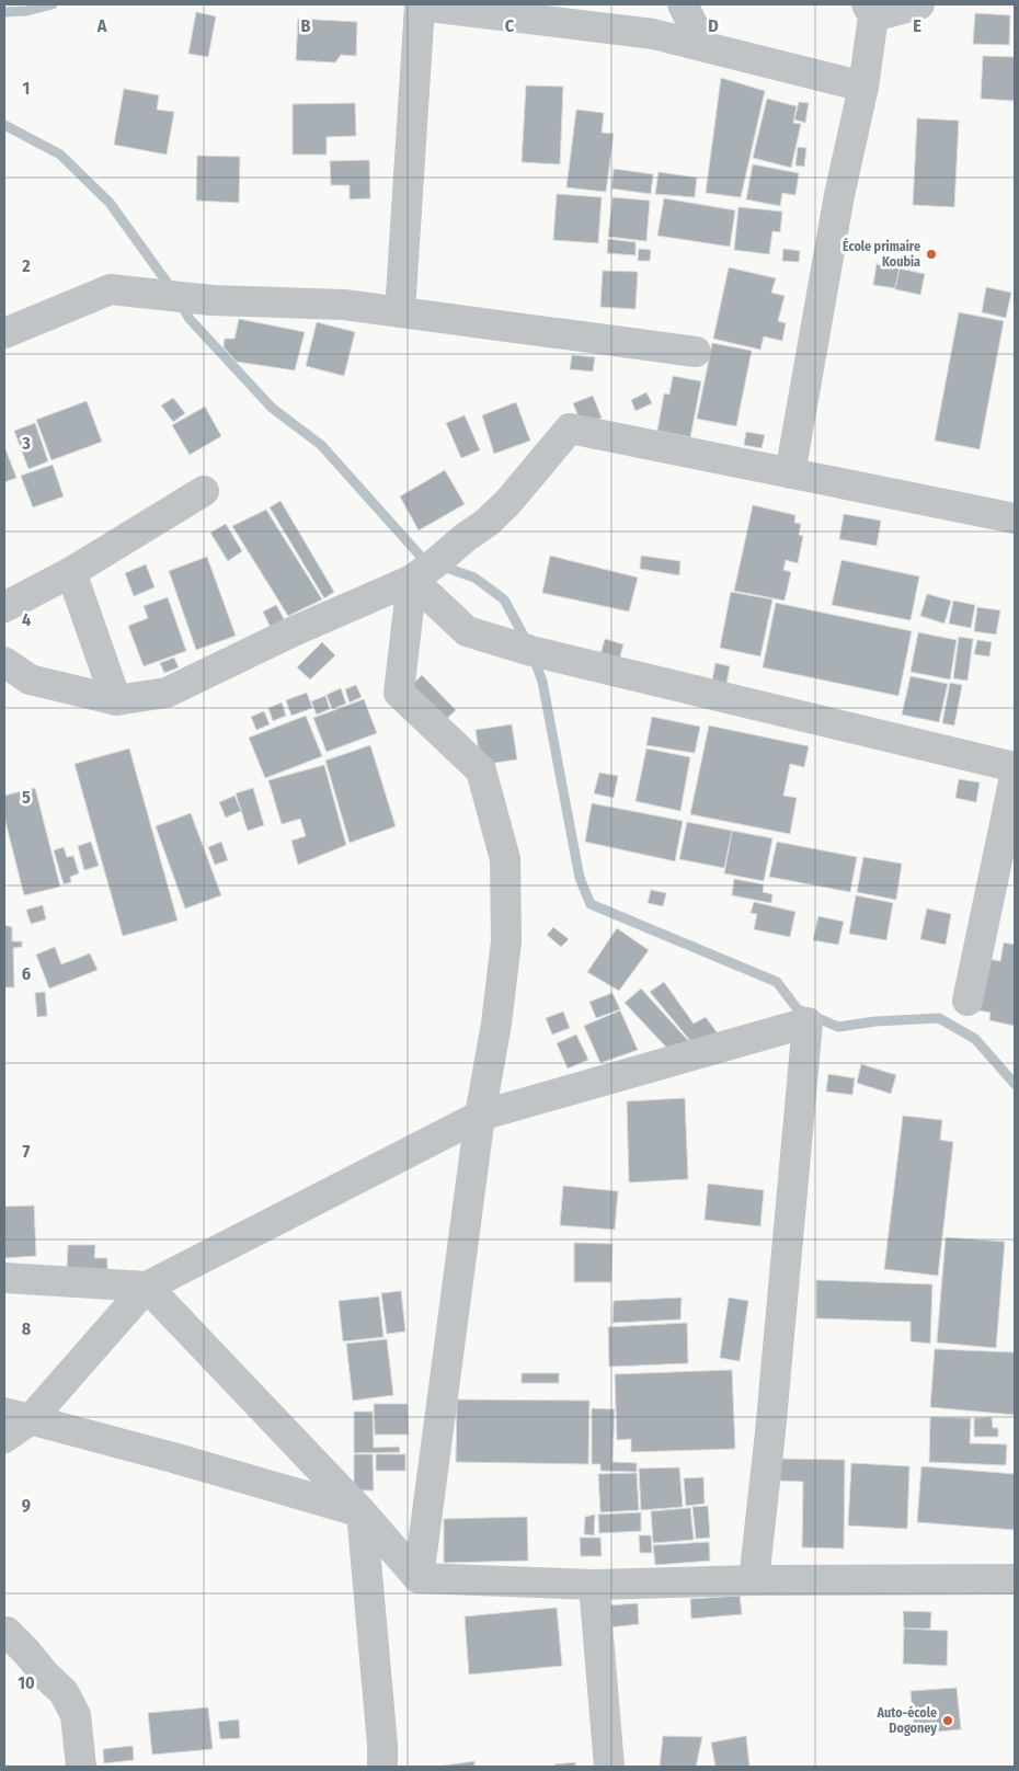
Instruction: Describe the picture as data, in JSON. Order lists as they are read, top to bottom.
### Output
{
  "places": ["École primaire Koubia", "Auto-école Dogoney"],
  "grid": {
    "columns": [
      "A",
      "B",
      "C",
      "D",
      "E"
    ],
    "rows": [
      "1",
      "2",
      "3",
      "4",
      "5",
      "6",
      "7",
      "8",
      "9",
      "10"
    ]
  }
}
